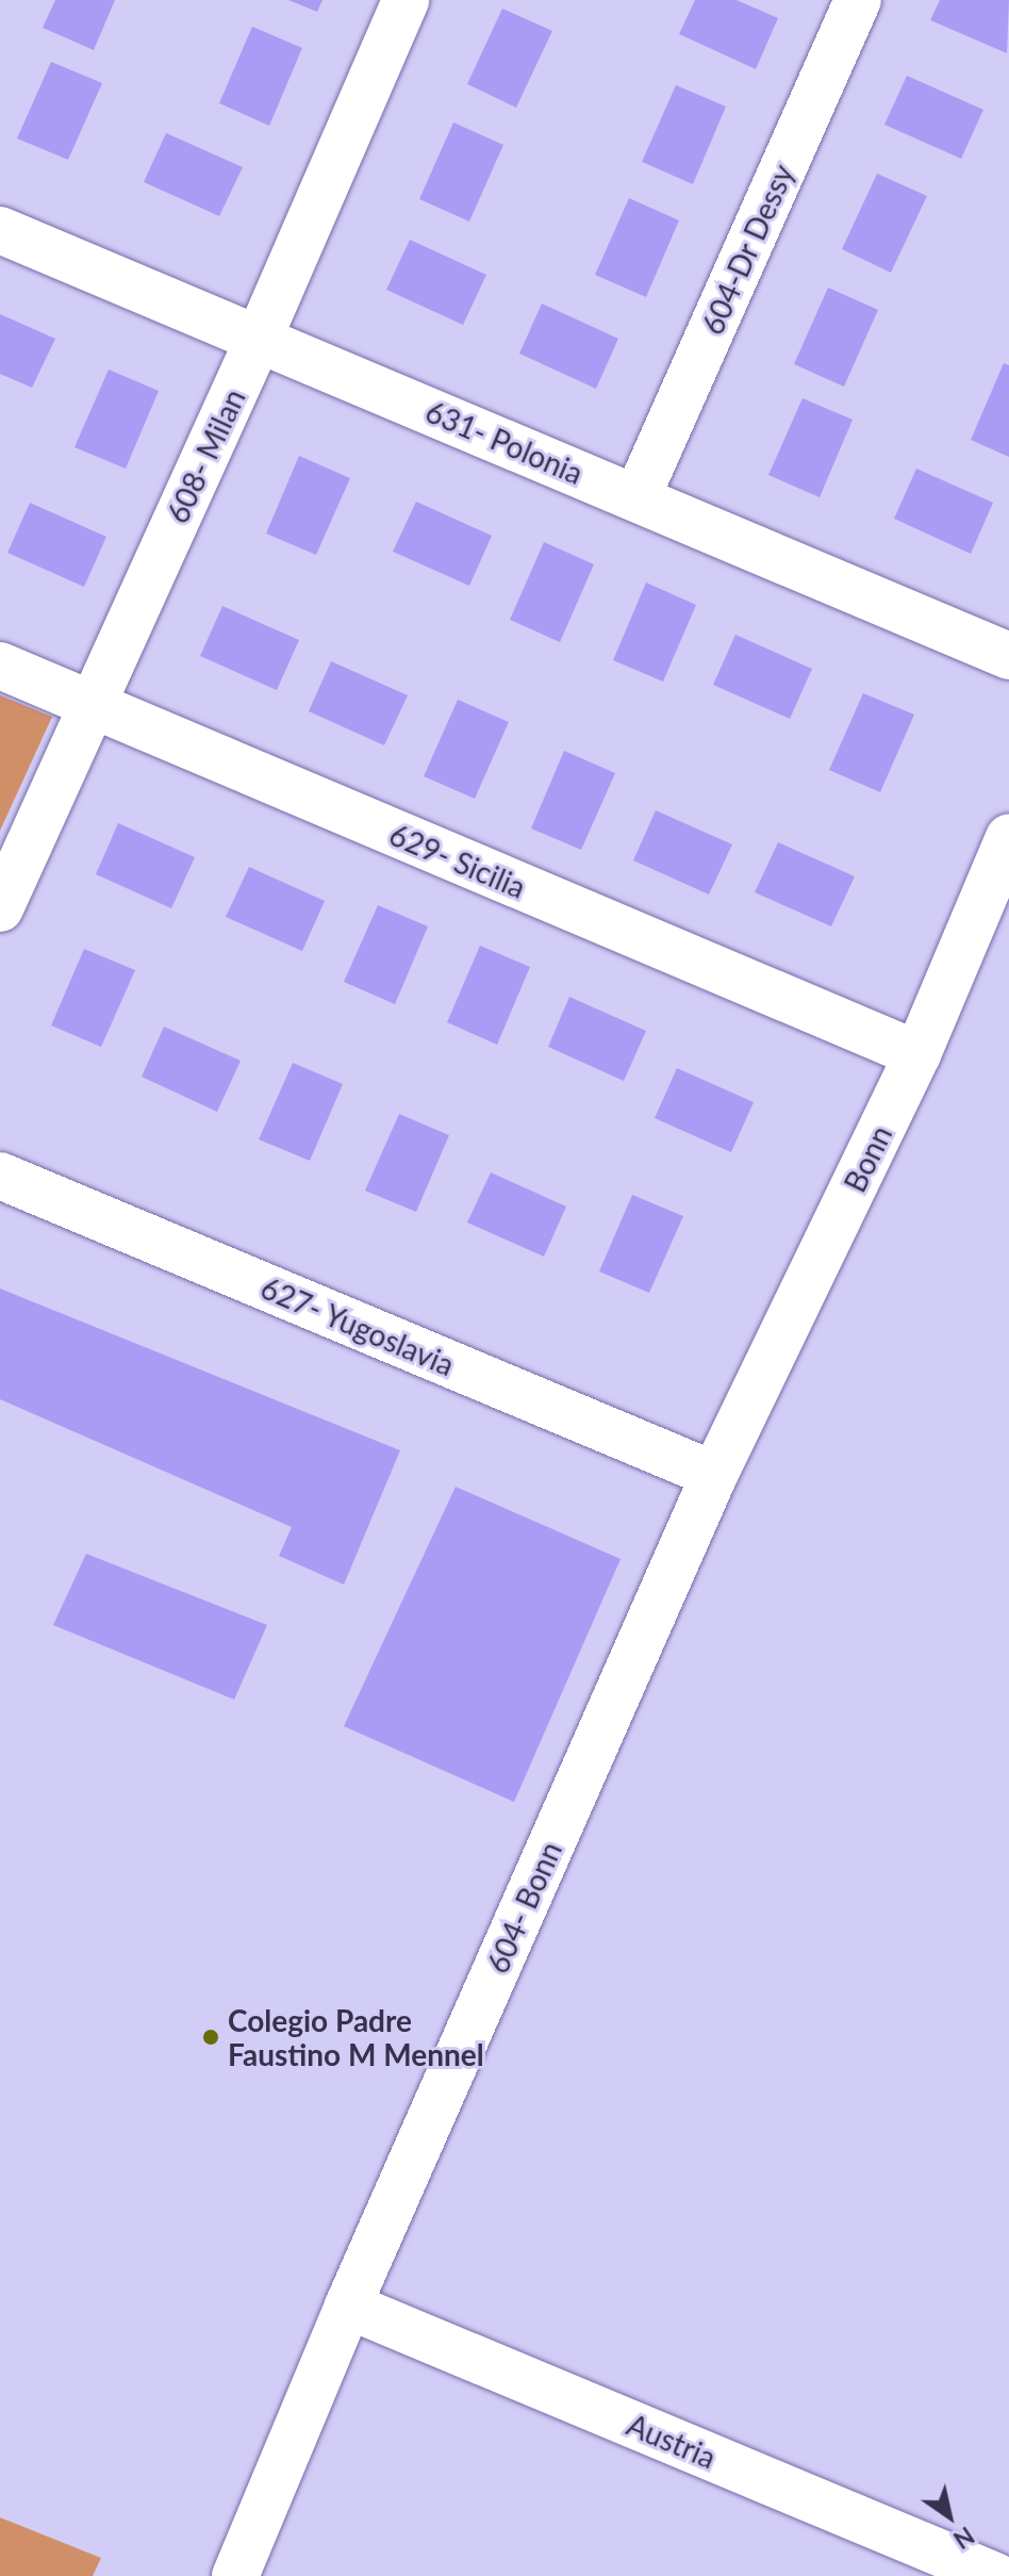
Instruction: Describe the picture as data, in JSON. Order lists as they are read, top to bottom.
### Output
{
  "streets": {
    "street": [
      "604-Dr Dessy",
      "631- Polonia",
      "608- Milan",
      "629- Sicilia",
      "Bonn",
      "627- Yugoslavia",
      "604- Bonn",
      "Austria"
    ]
  },
  "crossings": [
    ["604-Dr Dessy", "631- Polonia"],
    ["631- Polonia", "608- Milan"],
    ["608- Milan", "629- Sicilia"],
    ["629- Sicilia", "Bonn"],
    ["Bonn", "627- Yugoslavia"],
    ["Bonn", "604- Bonn"],
    ["627- Yugoslavia", "604- Bonn"],
    ["604- Bonn", "Austria"]
  ],
  "places": ["Colegio Padre Faustino M Mennel"],
  "north": "bottom right"
}
